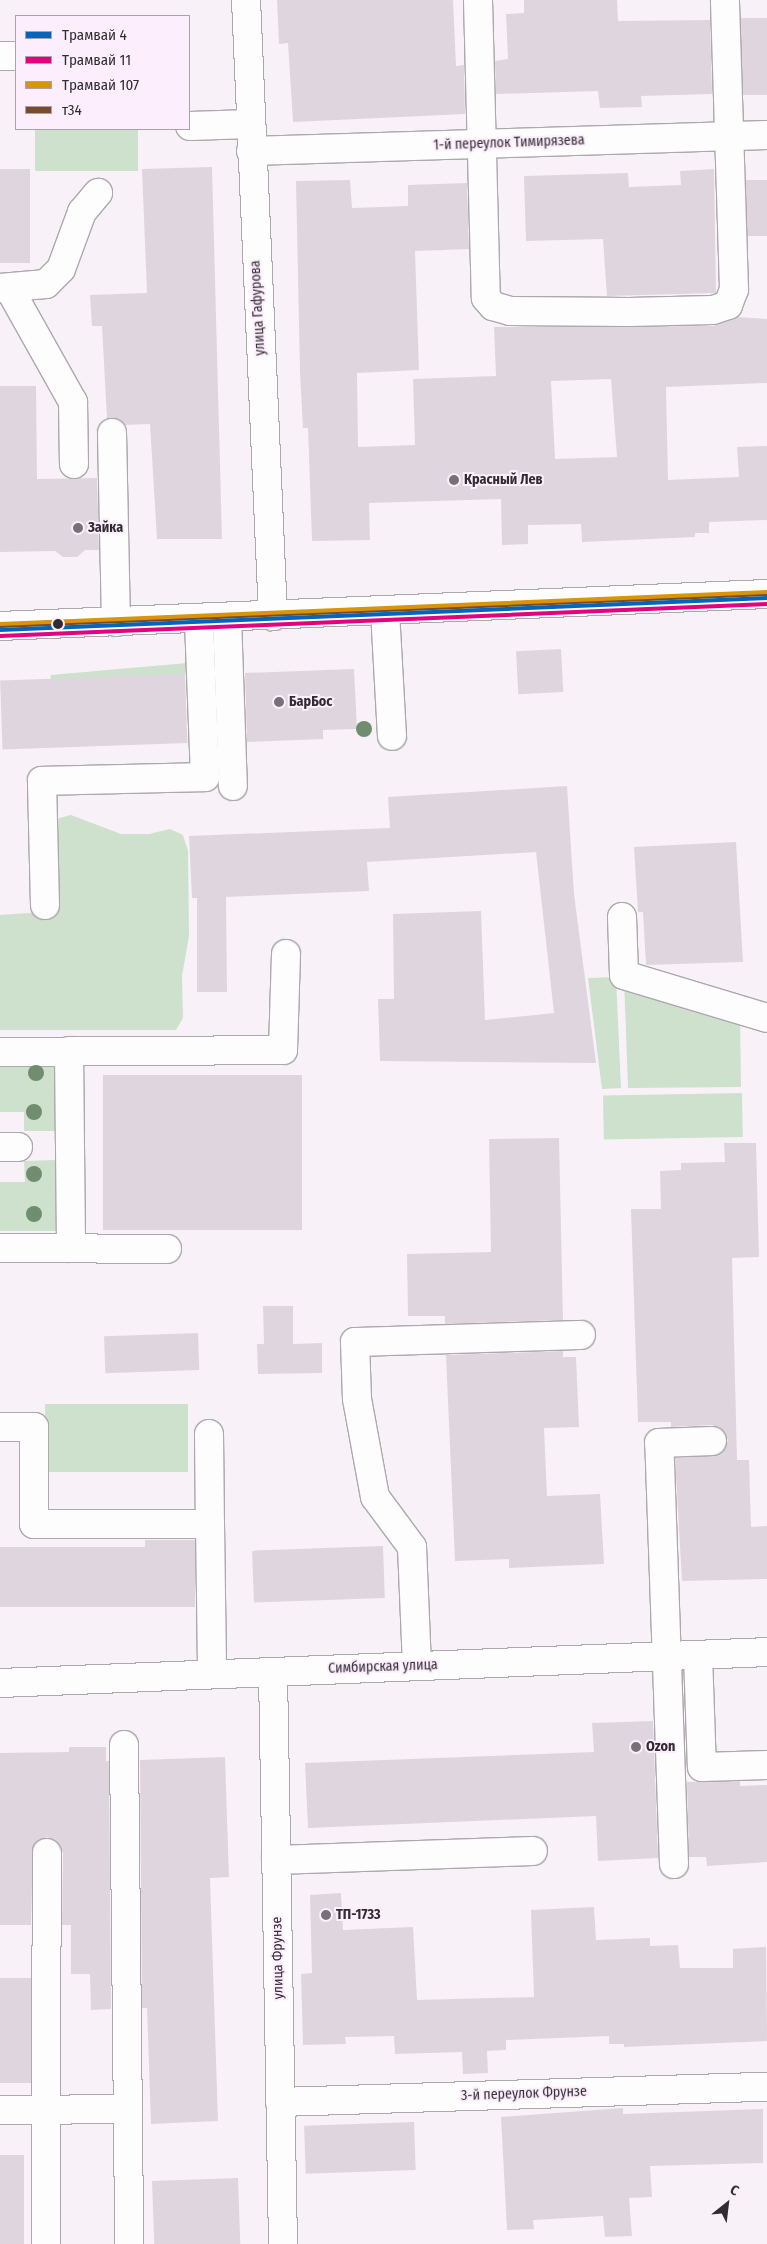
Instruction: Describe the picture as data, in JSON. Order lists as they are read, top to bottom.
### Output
{
  "streets": {
    "street": [
      "1-й переулок Тимирязева",
      "улица Гафурова",
      "Симбирская улица",
      "улица Фрунзе",
      "3-й переулок Фрунзе"
    ]
  },
  "crossings": [
    ["1-й переулок Тимирязева", "улица Гафурова"],
    ["Симбирская улица", "улица Фрунзе"],
    ["улица Фрунзе", "3-й переулок Фрунзе"]
  ],
  "places": [
    "Красный Лев",
    "Зайка",
    "БарБос",
    "Ozon",
    "ТП-1733"
  ],
  "lines": [
    "tram line 107",
    "transit line т34",
    "tram line 4",
    "tram line 11"
  ],
  "legend": [
    "Трамвай 4",
    "Трамвай 11",
    "Трамвай 107",
    "т34"
  ],
  "north": "top right"
}
